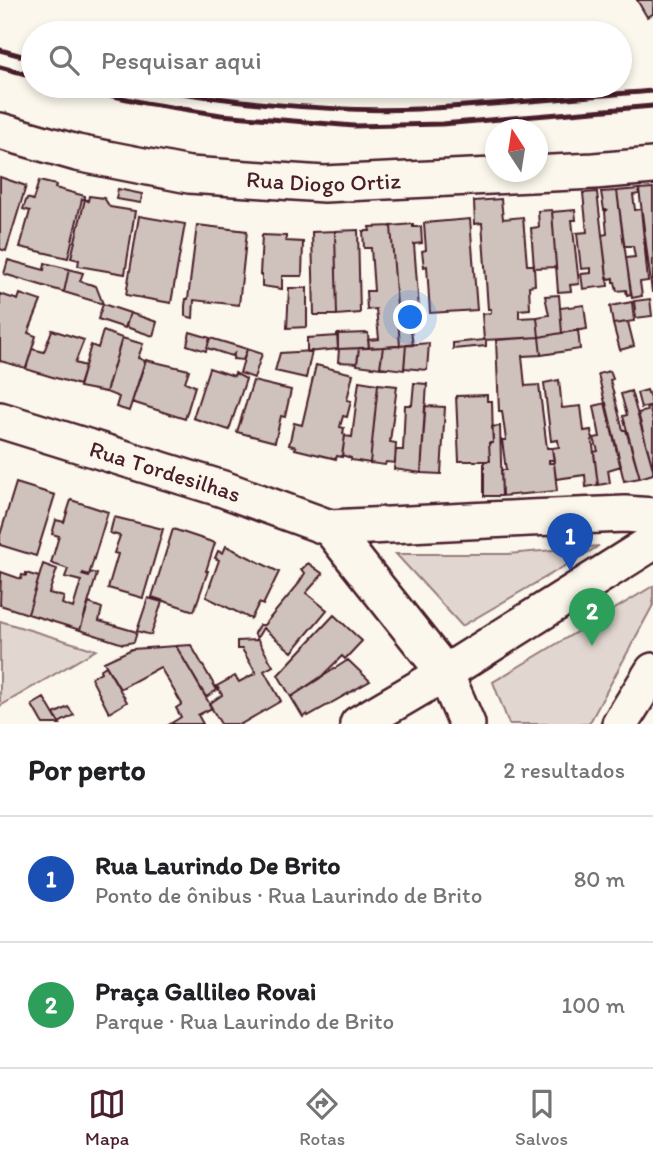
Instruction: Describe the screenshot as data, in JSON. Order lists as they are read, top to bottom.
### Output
{
  "streets": {
    "street": ["Rua Diogo Ortiz", "Rua Tordesilhas"]
  },
  "north": "top",
  "page": {
    "search": "Pesquisar aqui",
    "pins": ["1", "2"],
    "heading": ["Por perto", "2 resultados"],
    "list": [
      {
        "mark": "1",
        "name": "Rua Laurindo De Brito",
        "note": "Ponto de ônibus · Rua Laurindo de Brito",
        "value": "80 m"
      },
      {
        "mark": "2",
        "name": "Praça Gallileo Rovai",
        "note": "Parque · Rua Laurindo de Brito",
        "value": "100 m"
      }
    ],
    "nav": ["Mapa", "Rotas", "Salvos"]
  }
}
